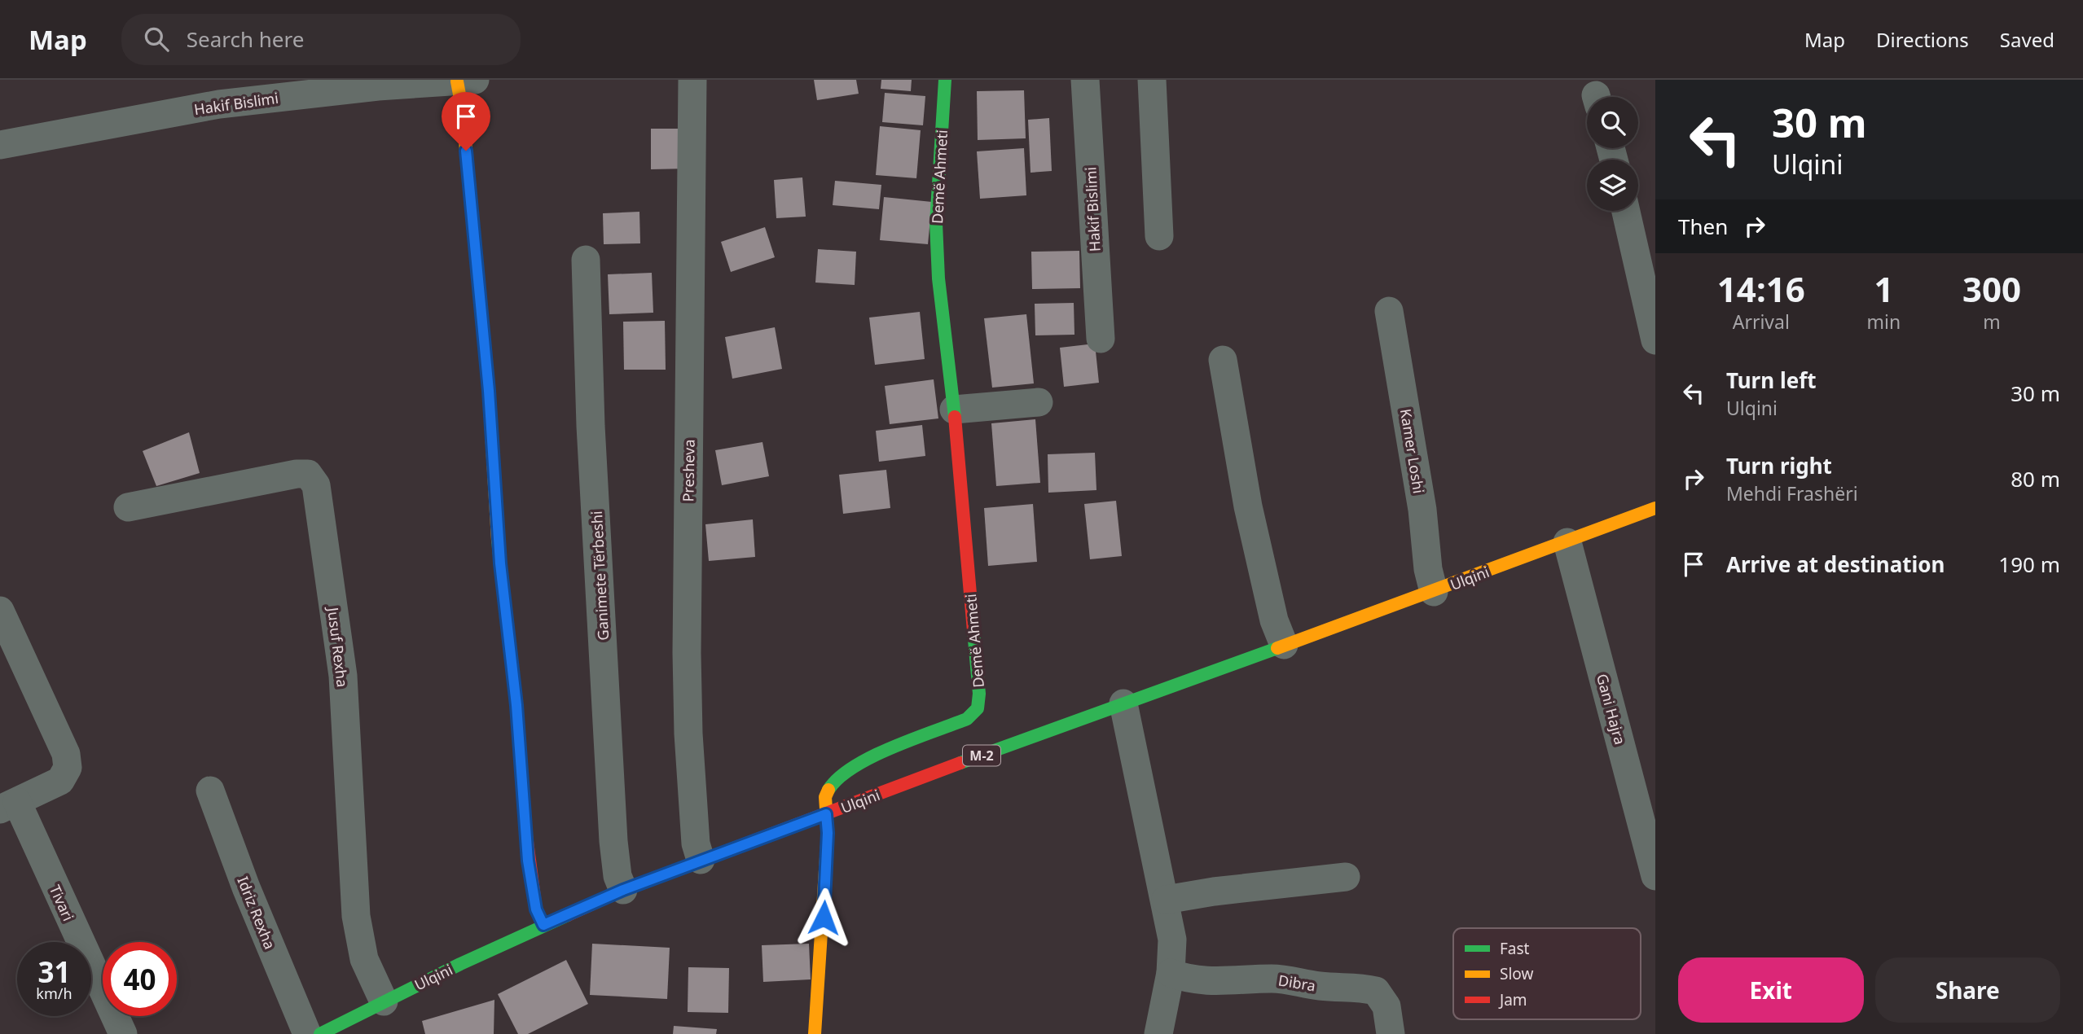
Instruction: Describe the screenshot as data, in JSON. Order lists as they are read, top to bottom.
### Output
{
  "streets": {
    "street": [
      "Hakif Bislimi",
      "Demë Ahmeti",
      "Kamer Loshi",
      "Presheva",
      "Ganimete Tërbeshi",
      "Ulqini",
      "Jusuf Rexha",
      "Gani Hajra",
      "M-2",
      "Tivari",
      "Idriz Rexha",
      "Dibra"
    ]
  },
  "crossings": [
    ["Demë Ahmeti", "Ulqini"],
    ["Kamer Loshi", "Ulqini"],
    ["Presheva", "Ulqini"],
    ["Ganimete Tërbeshi", "Ulqini"],
    ["Ulqini", "Jusuf Rexha"],
    ["Ulqini", "Gani Hajra"]
  ],
  "legend": ["Fast", "Slow", "Jam"],
  "page": {
    "header": "Map",
    "search": "Search here",
    "nav": ["Map", "Directions", "Saved"],
    "turn": ["30 m", "Ulqini"],
    "then": "Then",
    "eta": [
      "14:16",
      "Arrival",
      "1",
      "min",
      "300",
      "m"
    ],
    "list": [
      {
        "name": "Turn left",
        "note": "Ulqini",
        "value": "30 m"
      },
      {
        "name": "Turn right",
        "note": "Mehdi Frashëri",
        "value": "80 m"
      },
      {
        "name": "Arrive at destination",
        "value": "190 m"
      }
    ],
    "speed": "31 km/h",
    "limit": "40",
    "buttons": ["Exit", "Share"]
  }
}
